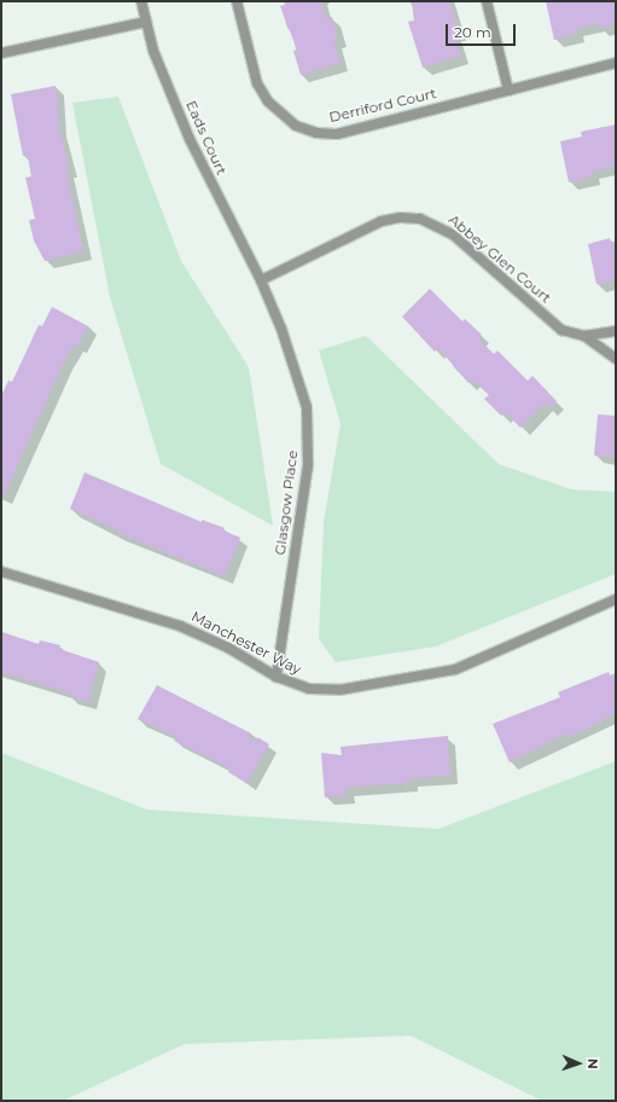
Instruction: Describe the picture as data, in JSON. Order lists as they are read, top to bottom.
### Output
{
  "streets": {
    "street": [
      "Derriford Court",
      "Eads Court",
      "Abbey Glen Court",
      "Glasgow Place",
      "Manchester Way"
    ]
  },
  "crossings": [
    ["Eads Court", "Abbey Glen Court"],
    ["Eads Court", "Glasgow Place"],
    ["Abbey Glen Court", "Glasgow Place"],
    ["Glasgow Place", "Manchester Way"]
  ],
  "scale_bar": "20 m",
  "north": "right"
}
